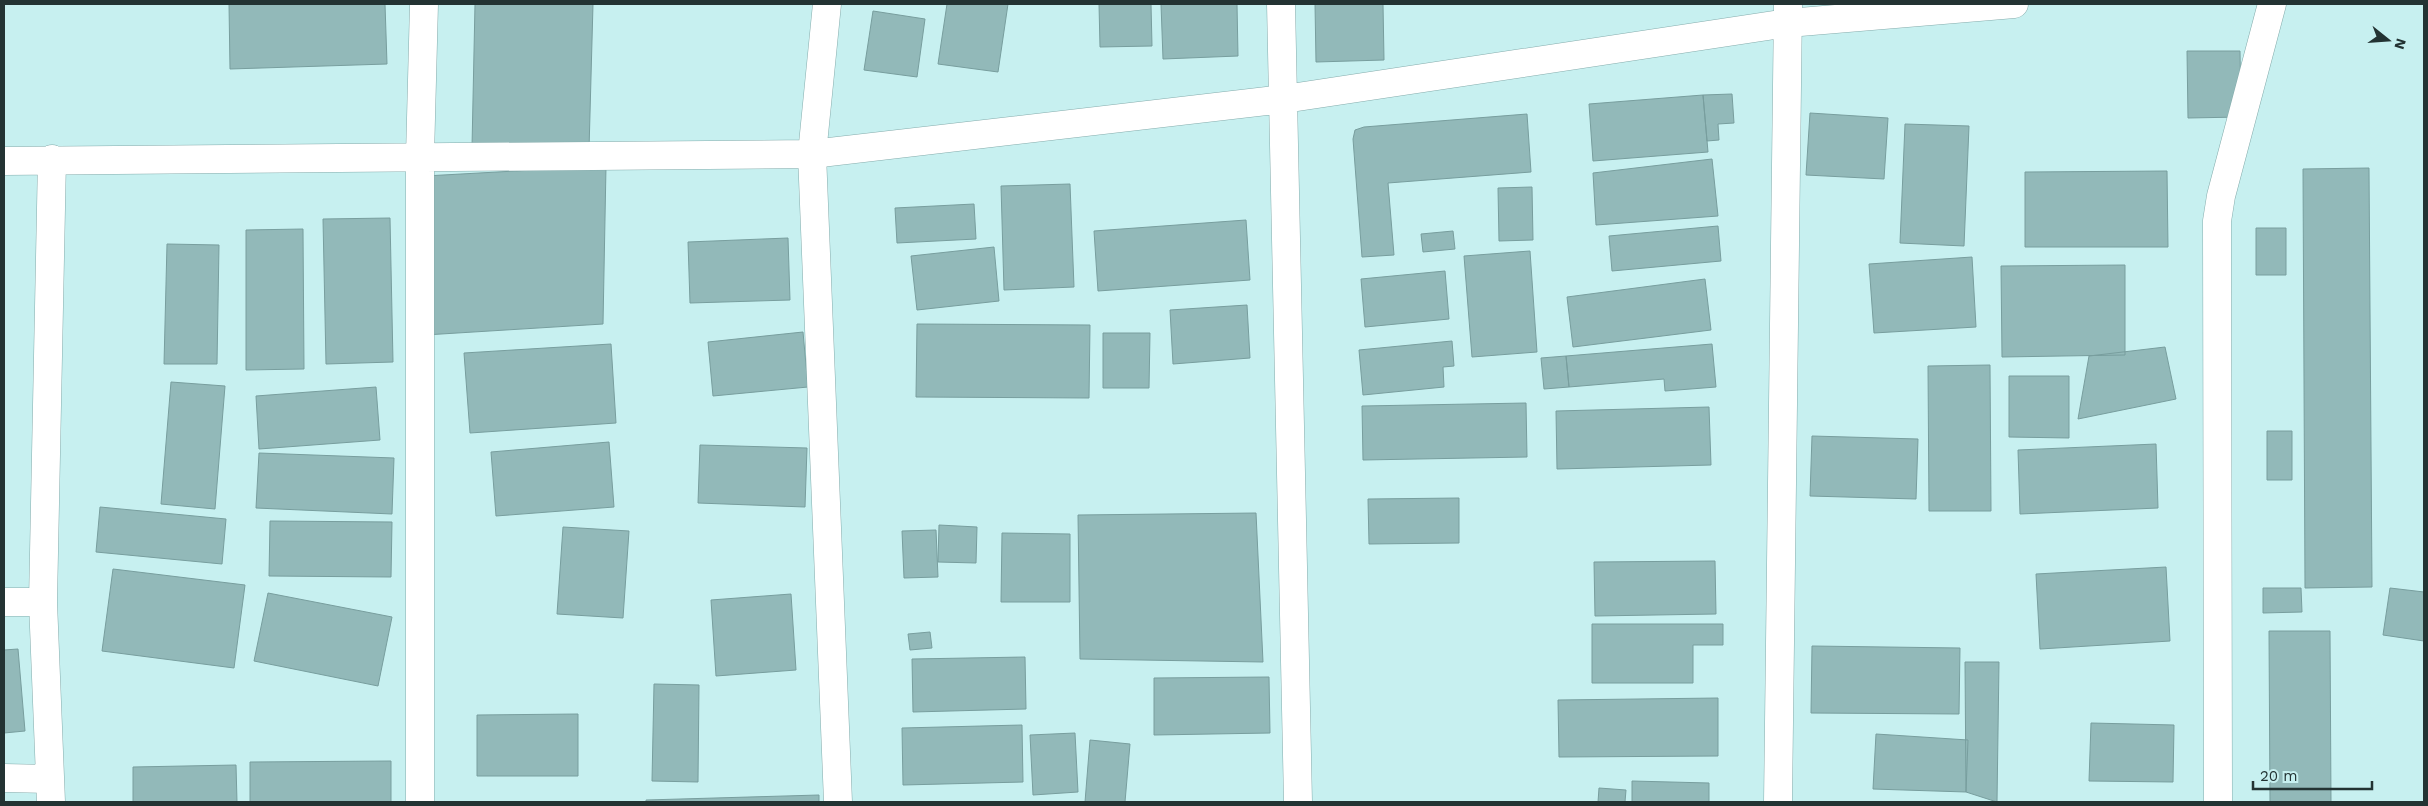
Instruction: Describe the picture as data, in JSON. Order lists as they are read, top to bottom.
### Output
{
  "scale_bar": "20 m",
  "north": "right"
}
